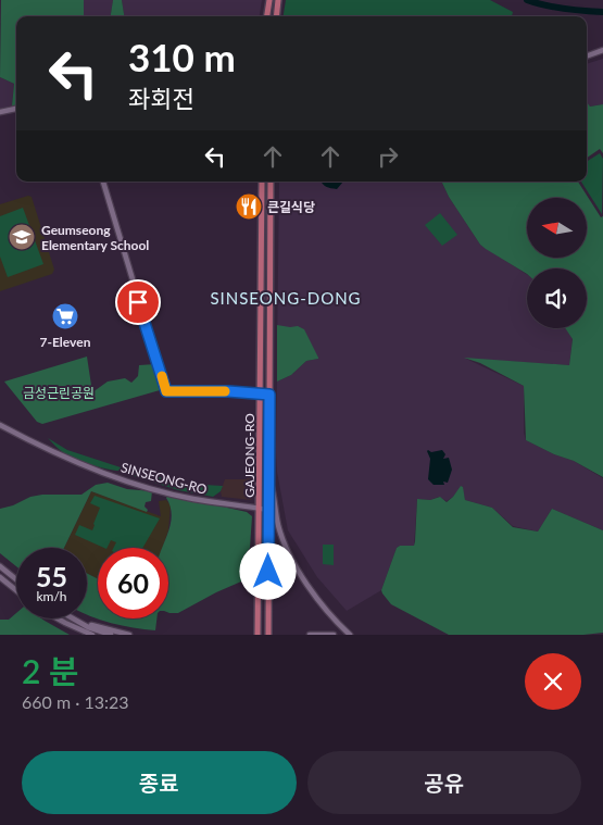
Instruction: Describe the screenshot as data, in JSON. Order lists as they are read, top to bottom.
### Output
{
  "streets": {
    "main road": ["GAJEONG-RO"],
    "street": ["SINSEONG-RO"]
  },
  "crossings": [
    ["GAJEONG-RO", "SINSEONG-RO"]
  ],
  "districts": ["SINSEONG-DONG"],
  "parks": ["금성근린공원"],
  "places": {
    "restaurant": ["큰길식당"],
    "school or university": ["Geumseong Elementary School"],
    "supermarket": ["7-Eleven"]
  },
  "north": "left",
  "page": {
    "turn": ["310 m", "좌회전"],
    "speed": "55 km/h",
    "limit": "60",
    "heading": ["2 분", "660 m · 13:23"],
    "buttons": ["종료", "공유"]
  }
}
